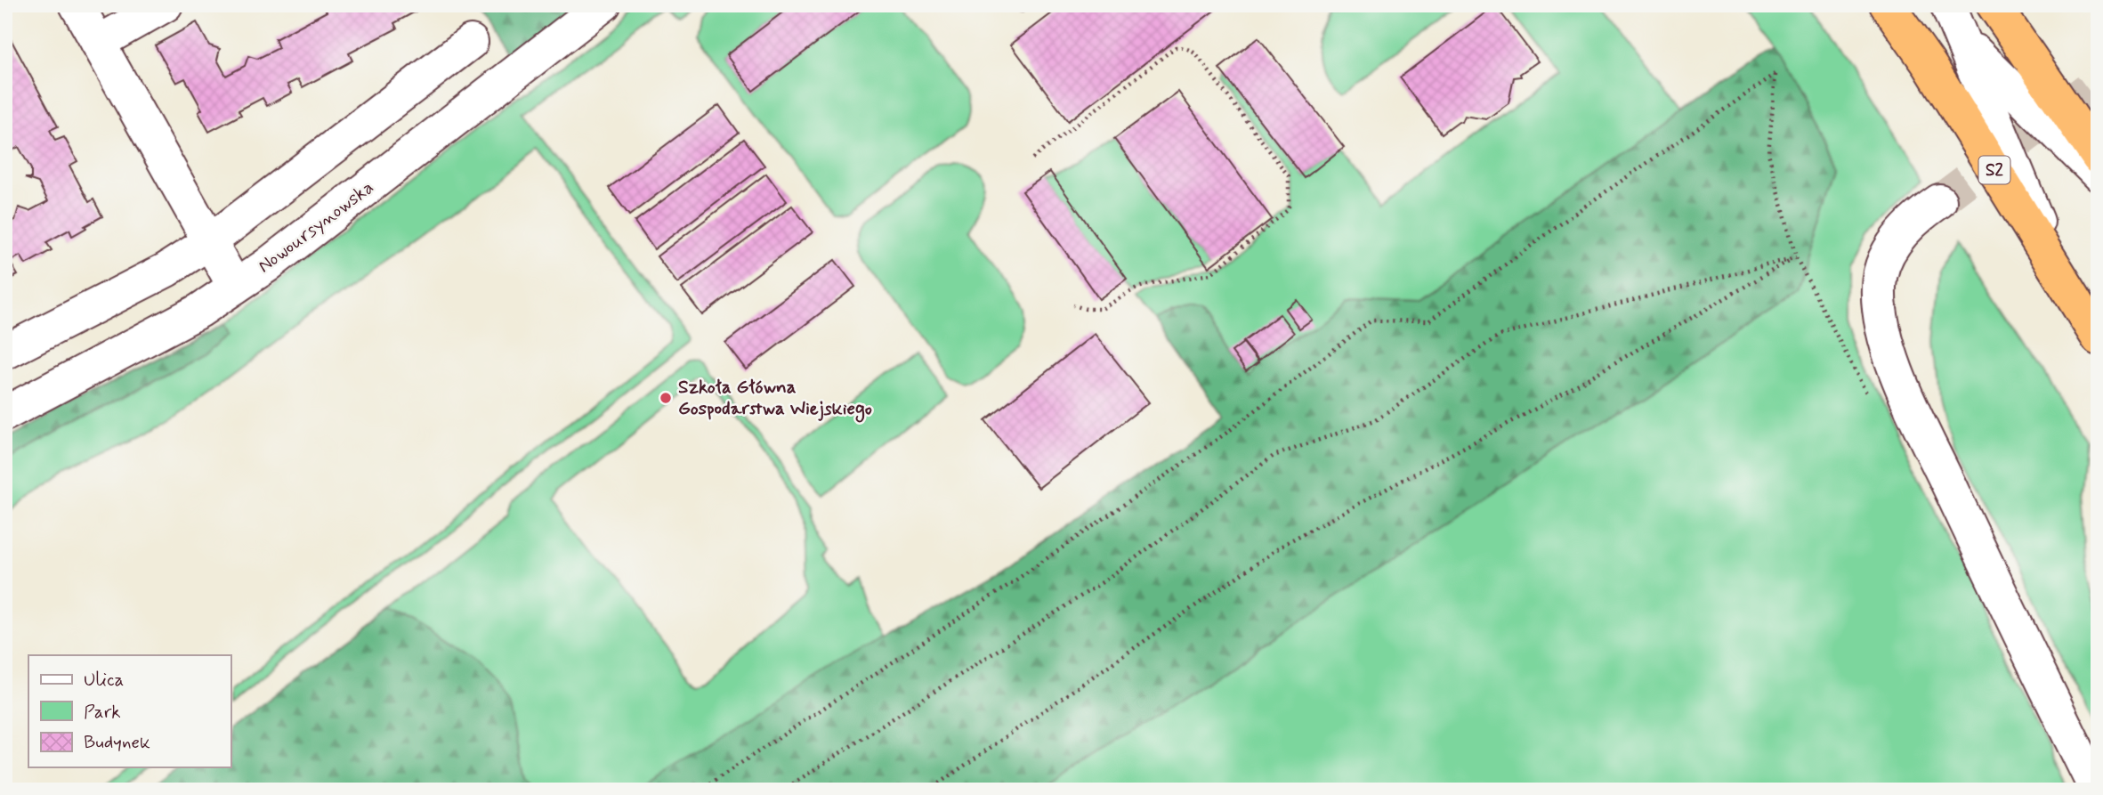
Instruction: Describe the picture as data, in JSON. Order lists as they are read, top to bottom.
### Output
{
  "streets": {
    "highway": ["S2"],
    "street": ["Nowoursynowska"]
  },
  "places": ["Szkoła Główna Gospodarstwa Wiejskiego"],
  "legend": ["Ulica", "Park", "Budynek"]
}
